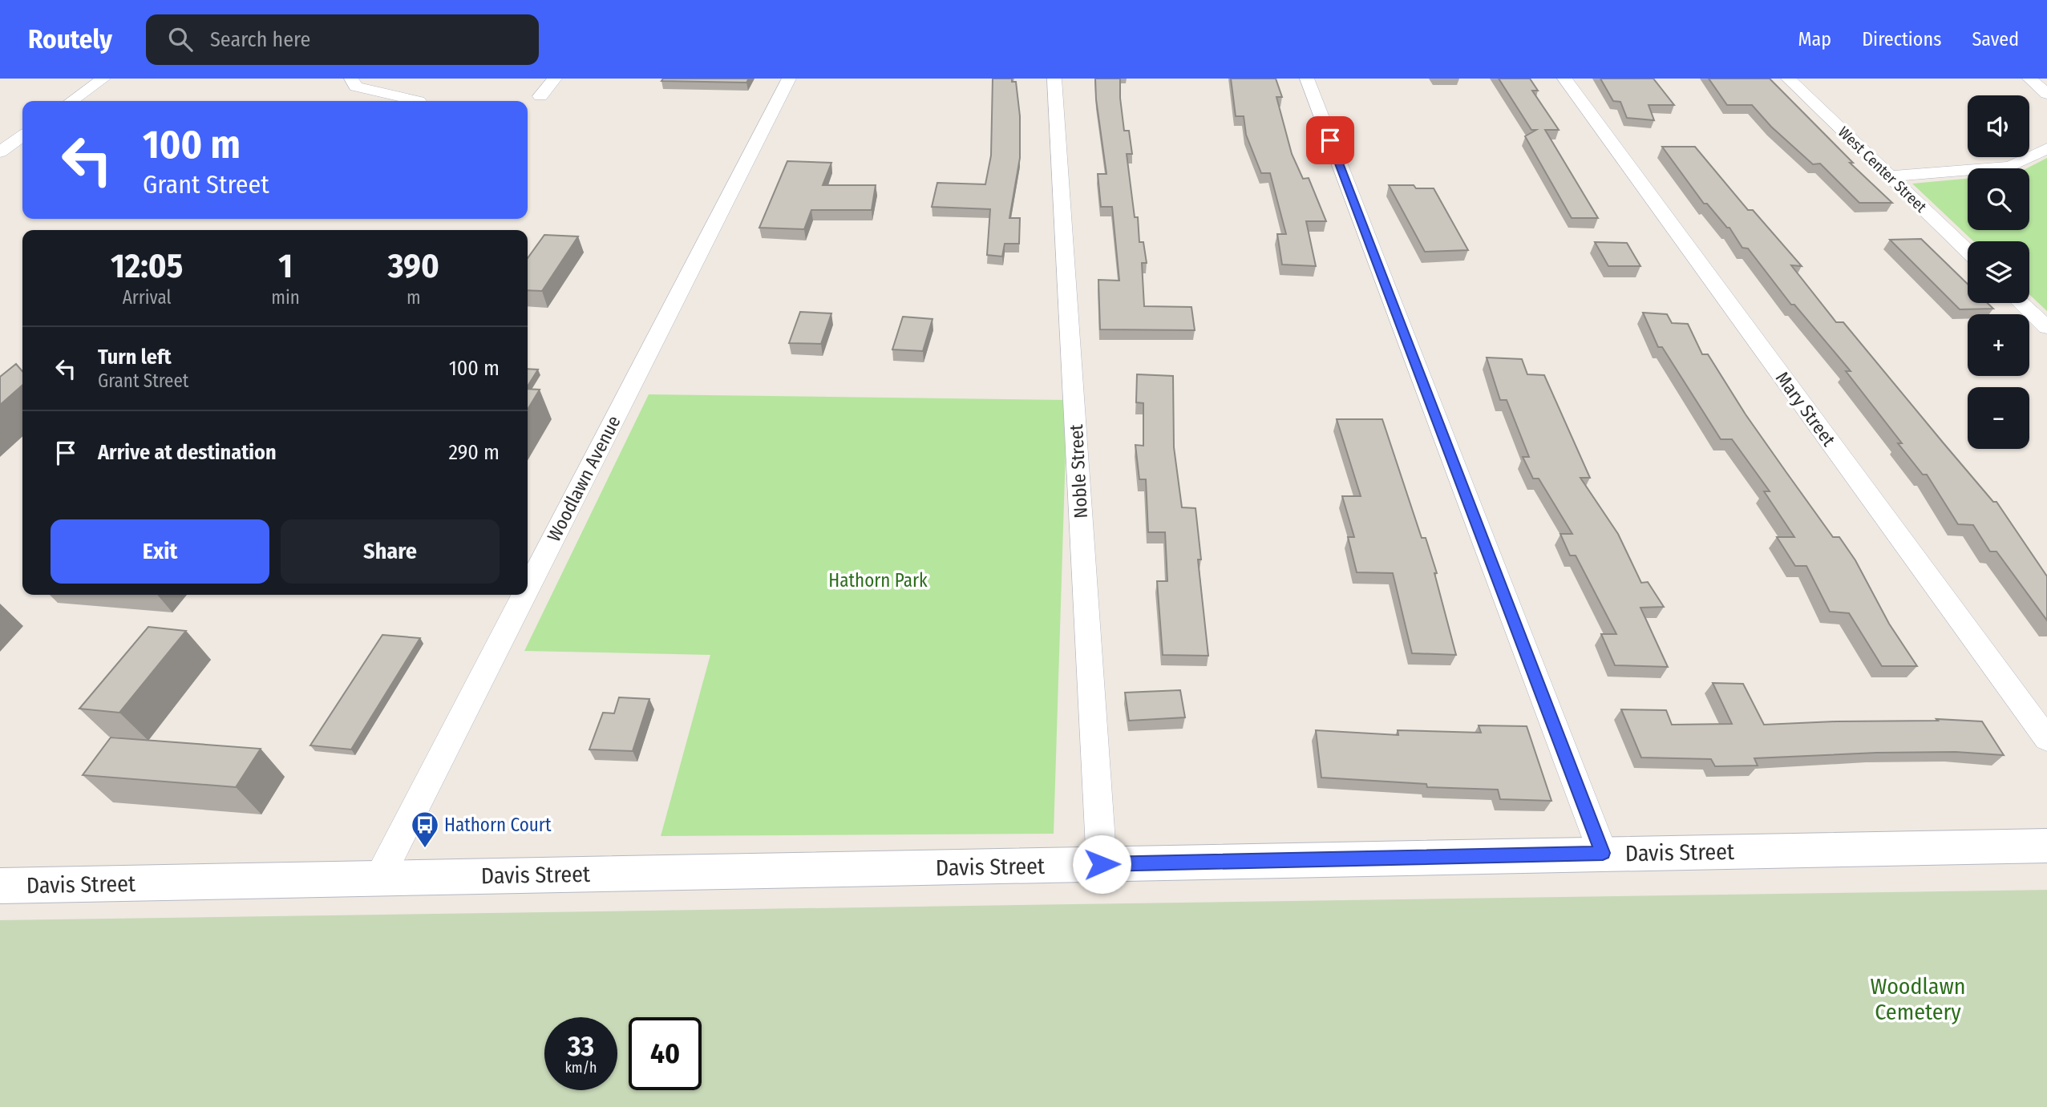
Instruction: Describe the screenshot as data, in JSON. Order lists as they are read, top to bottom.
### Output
{
  "streets": {
    "street": [
      "West Center Street",
      "Mary Street",
      "Noble Street",
      "Woodlawn Avenue",
      "Davis Street"
    ]
  },
  "crossings": [
    ["Noble Street", "Davis Street"],
    ["Woodlawn Avenue", "Davis Street"]
  ],
  "parks": ["Hathorn Park", "Woodlawn Cemetery"],
  "places": {
    "bus stop": ["Hathorn Court"]
  },
  "page": {
    "header": "Routely",
    "search": "Search here",
    "nav": ["Map", "Directions", "Saved"],
    "map_buttons": ["+", "−"],
    "turn": ["100 m", "Grant Street"],
    "eta": [
      "12:05",
      "Arrival",
      "1",
      "min",
      "390",
      "m"
    ],
    "list": [
      {
        "name": "Turn left",
        "note": "Grant Street",
        "value": "100 m"
      },
      {
        "name": "Arrive at destination",
        "value": "290 m"
      }
    ],
    "buttons": ["Exit", "Share"],
    "speed": "33 km/h",
    "limit": "40"
  }
}
